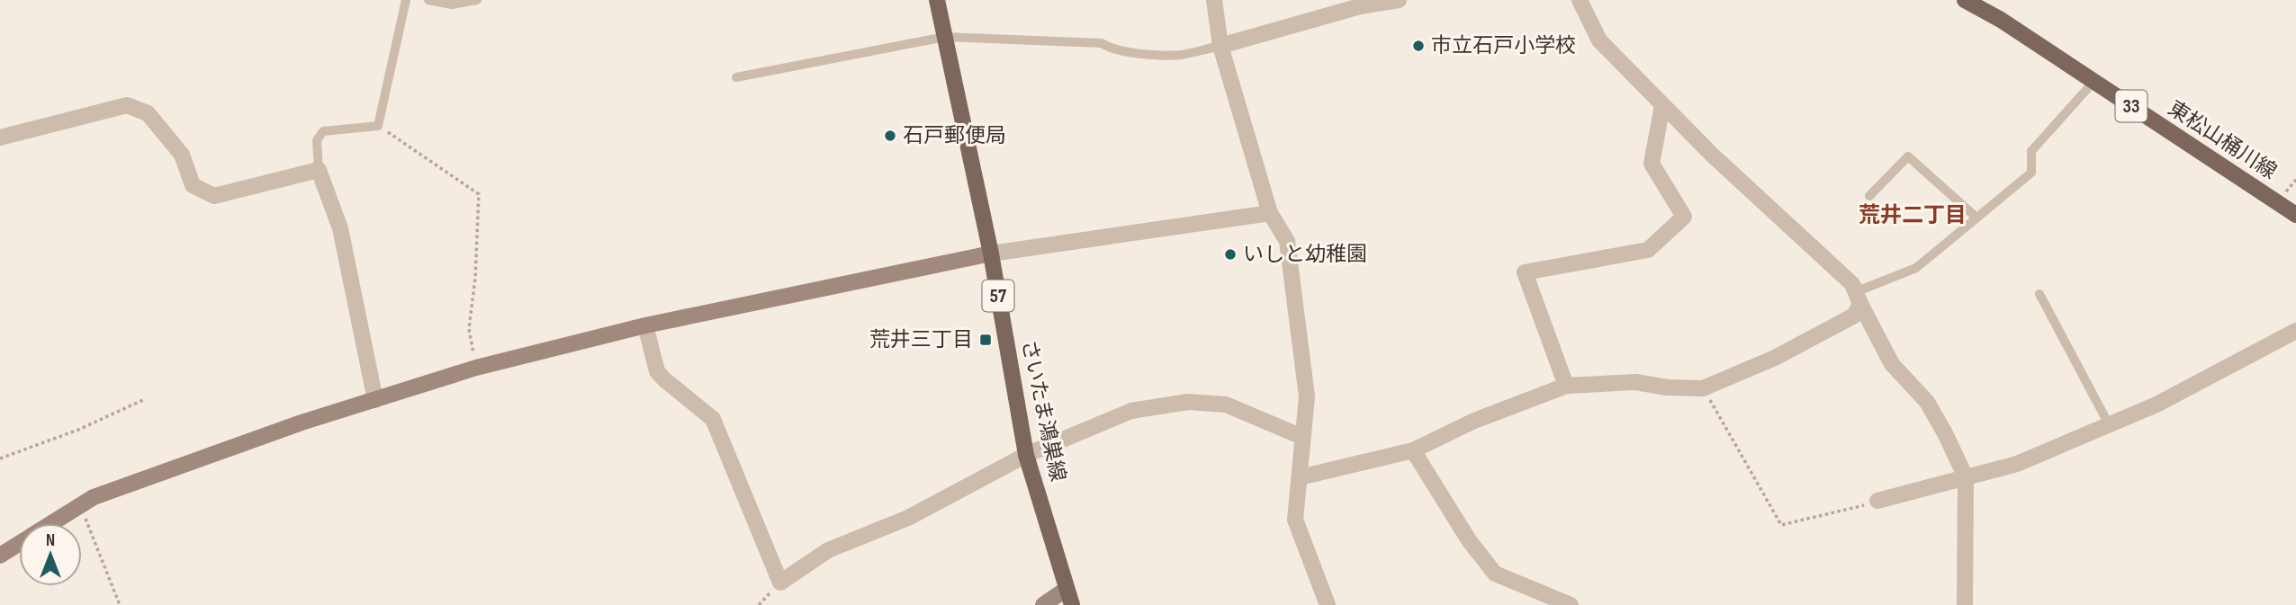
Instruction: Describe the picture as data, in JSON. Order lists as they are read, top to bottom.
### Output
{
  "streets": {
    "main road": [
      "33",
      "東松山桶川線",
      "57",
      "さいたま鴻巣線"
    ]
  },
  "districts": ["荒井二丁目"],
  "places": {
    "other": ["市立石戸小学校", "石戸郵便局", "いしと幼稚園"],
    "transit": ["荒井三丁目"]
  },
  "north": "top"
}
